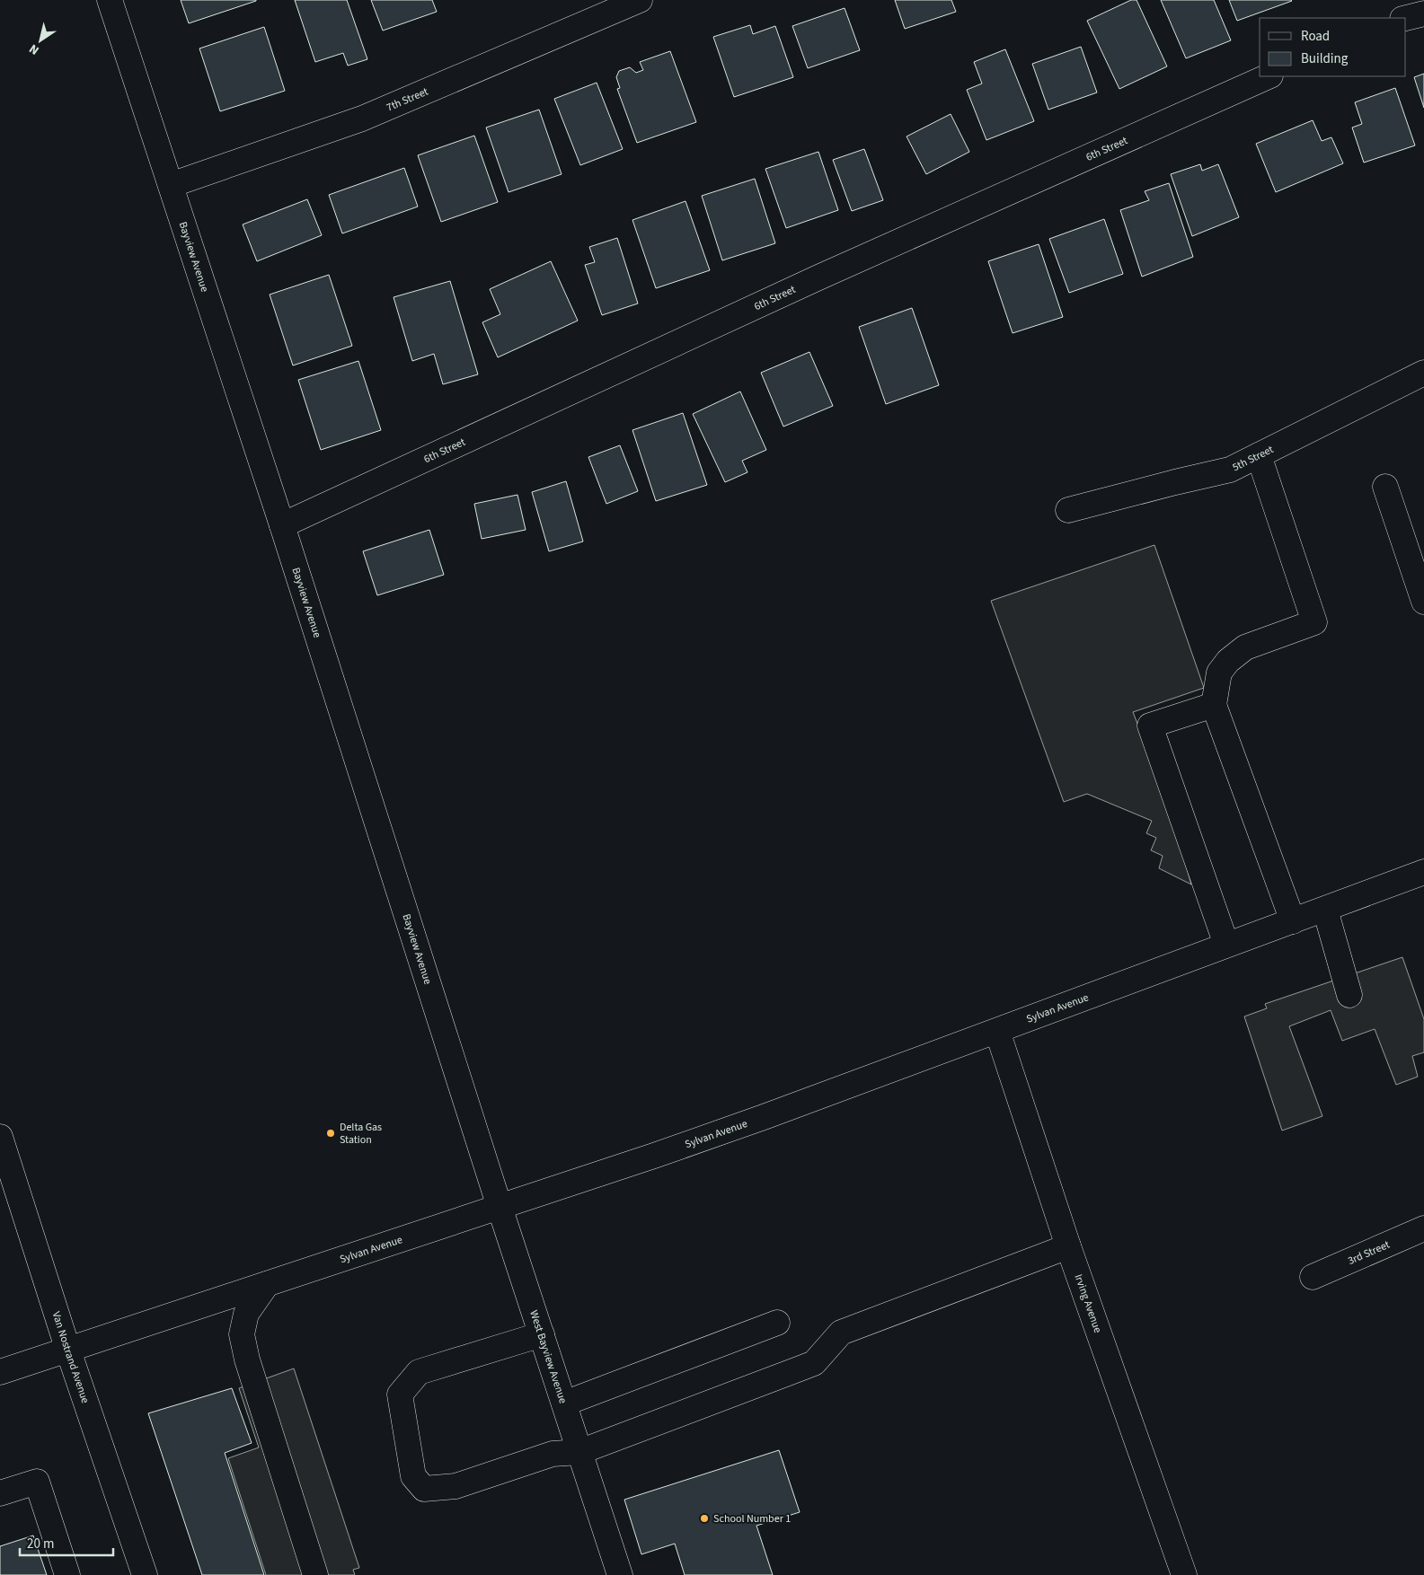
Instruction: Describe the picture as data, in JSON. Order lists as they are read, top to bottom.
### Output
{
  "streets": {
    "street": [
      "7th Street",
      "6th Street",
      "Bayview Avenue",
      "5th Street",
      "Sylvan Avenue",
      "3rd Street",
      "Irving Avenue",
      "Van Nostrand Avenue",
      "West Bayview Avenue"
    ]
  },
  "crossings": [
    ["7th Street", "Bayview Avenue"],
    ["6th Street", "Bayview Avenue"],
    ["Bayview Avenue", "Sylvan Avenue"],
    ["Bayview Avenue", "West Bayview Avenue"],
    ["Sylvan Avenue", "Irving Avenue"],
    ["Sylvan Avenue", "Van Nostrand Avenue"],
    ["Sylvan Avenue", "West Bayview Avenue"]
  ],
  "places": ["Delta Gas Station", "School Number 1"],
  "legend": ["Road", "Building"],
  "scale_bar": "20 m",
  "north": "bottom left"
}
